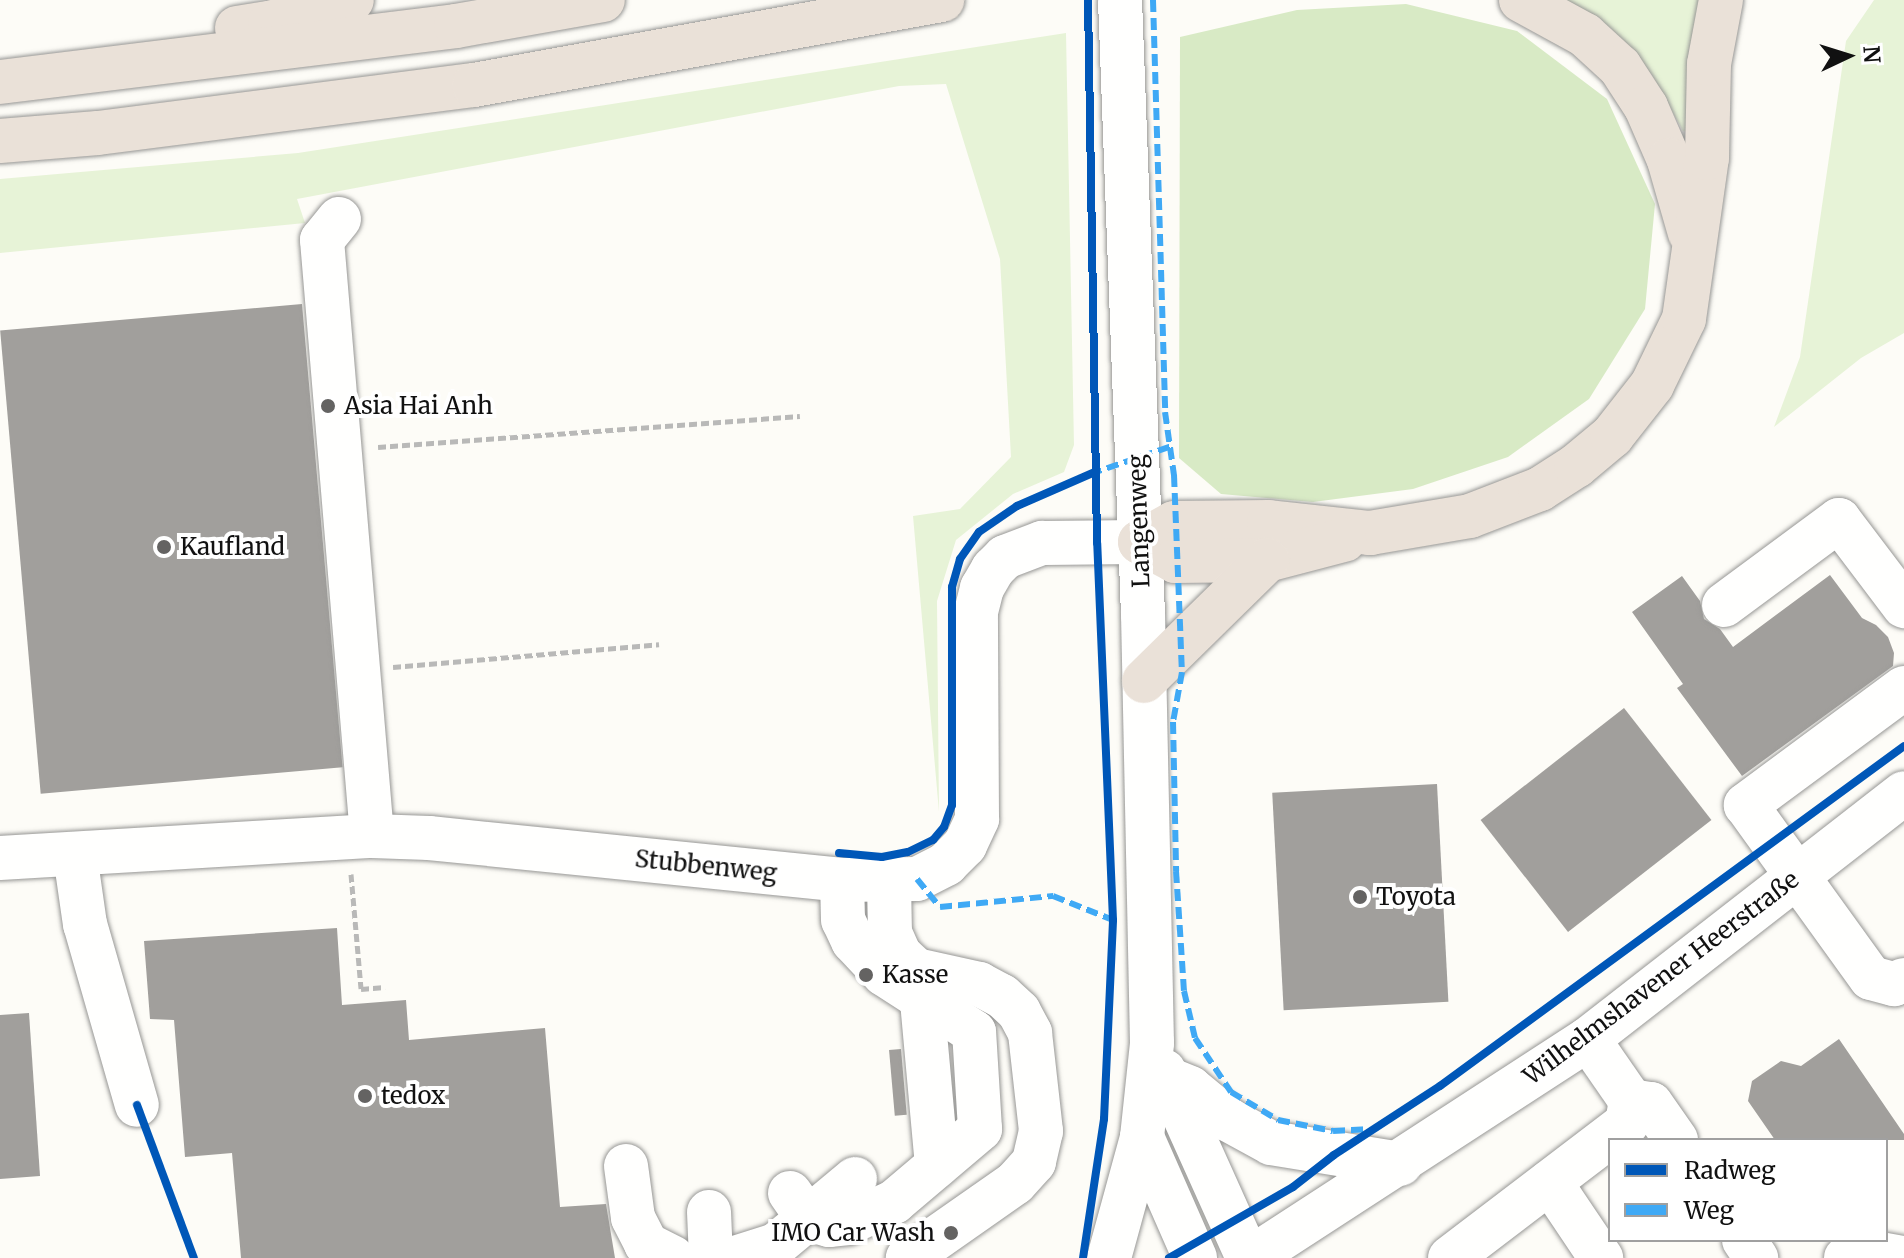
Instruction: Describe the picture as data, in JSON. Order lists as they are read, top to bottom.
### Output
{
  "streets": {
    "street": ["Langenweg", "Stubbenweg", "Wilhelmshavener Heerstraße"]
  },
  "crossings": [
    ["Langenweg", "Stubbenweg"],
    ["Langenweg", "Wilhelmshavener Heerstraße"]
  ],
  "places": [
    "Asia Hai Anh",
    "Kaufland",
    "Toyota",
    "Kasse",
    "tedox",
    "IMO Car Wash"
  ],
  "legend": ["Radweg", "Weg"],
  "north": "right"
}
